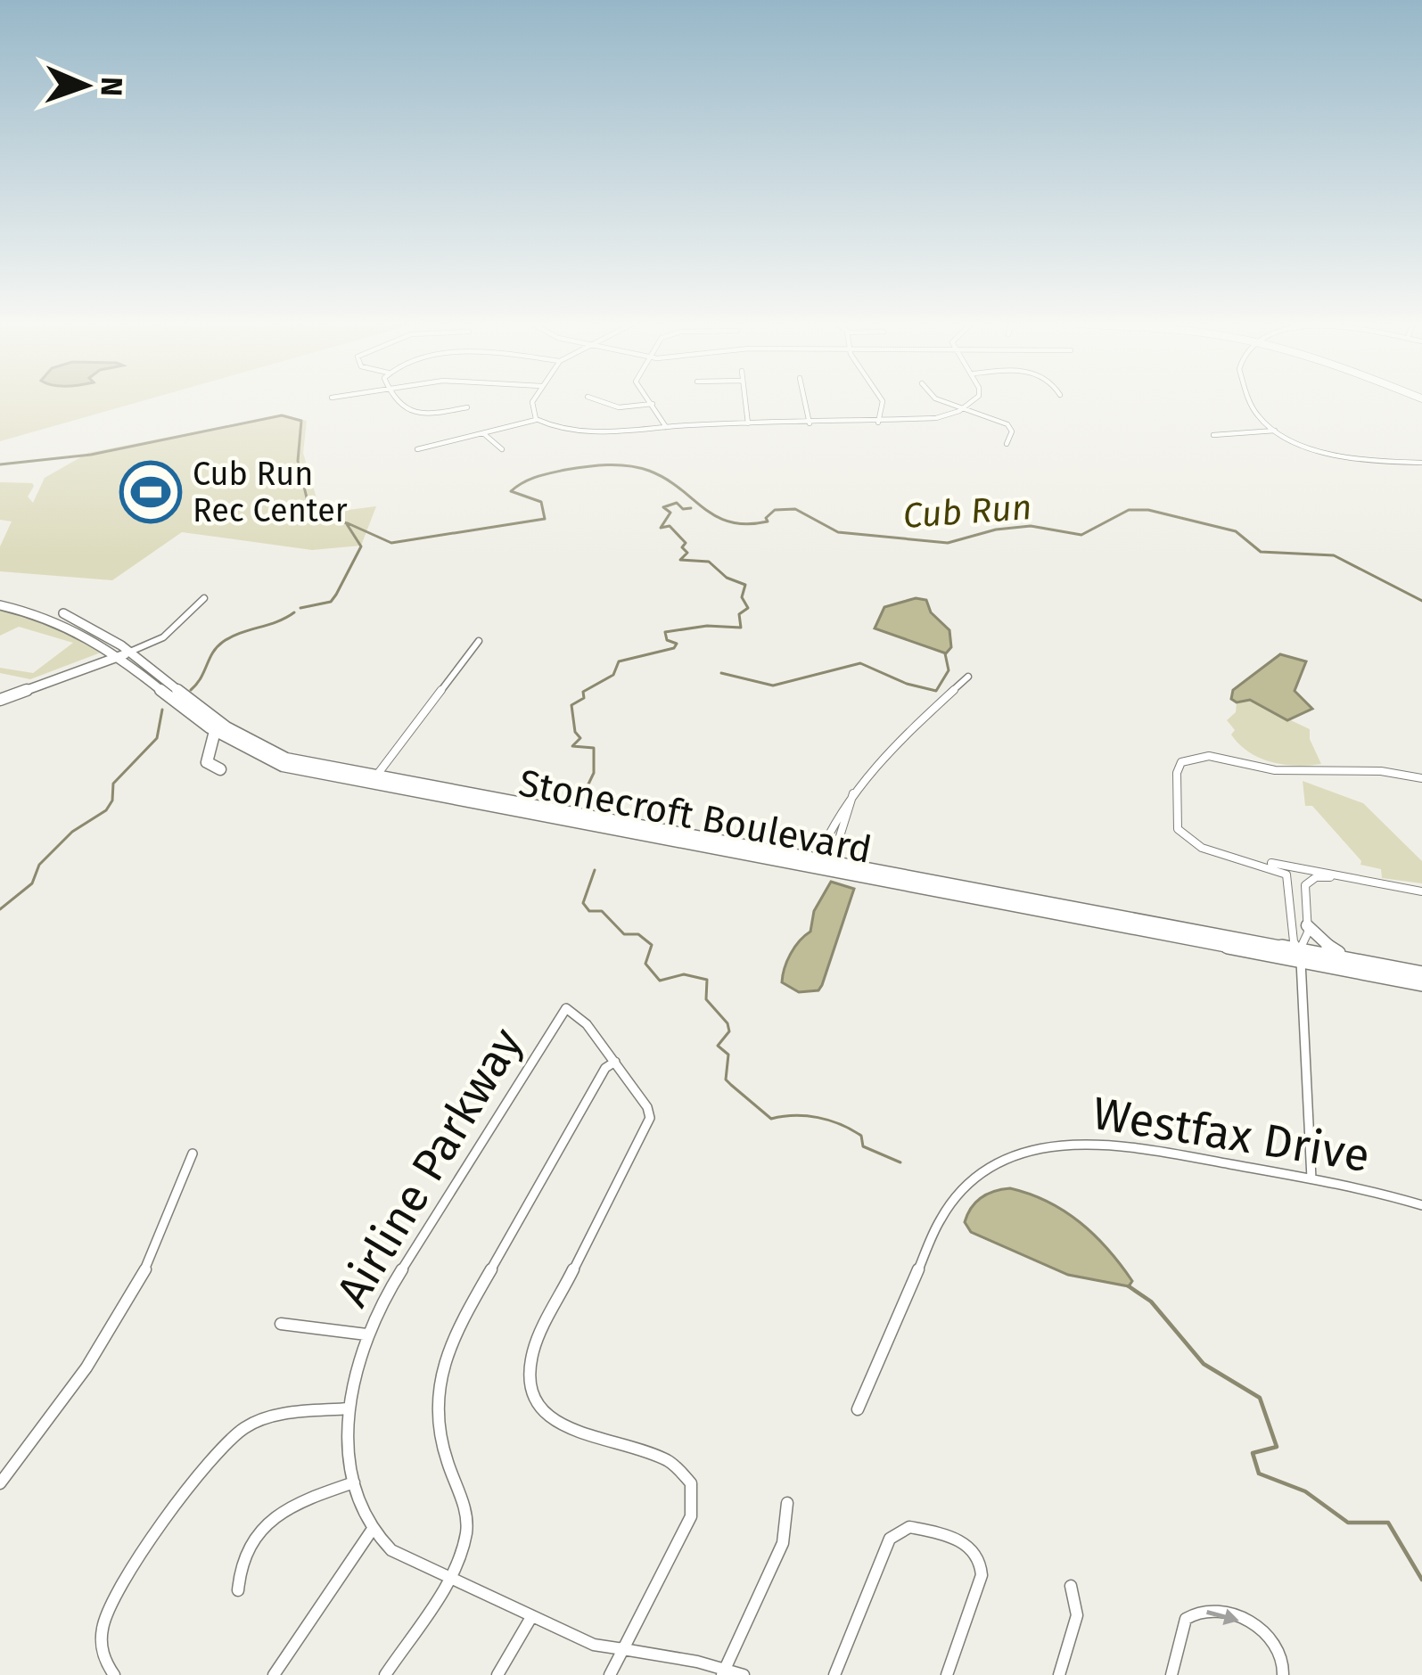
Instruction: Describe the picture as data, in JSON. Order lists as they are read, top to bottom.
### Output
{
  "streets": {
    "main road": ["Stonecroft Boulevard"],
    "street": ["Westfax Drive", "Airline Parkway"]
  },
  "water": ["Cub Run"],
  "places": {
    "sports": ["Cub Run Rec Center"]
  },
  "north": "right"
}
